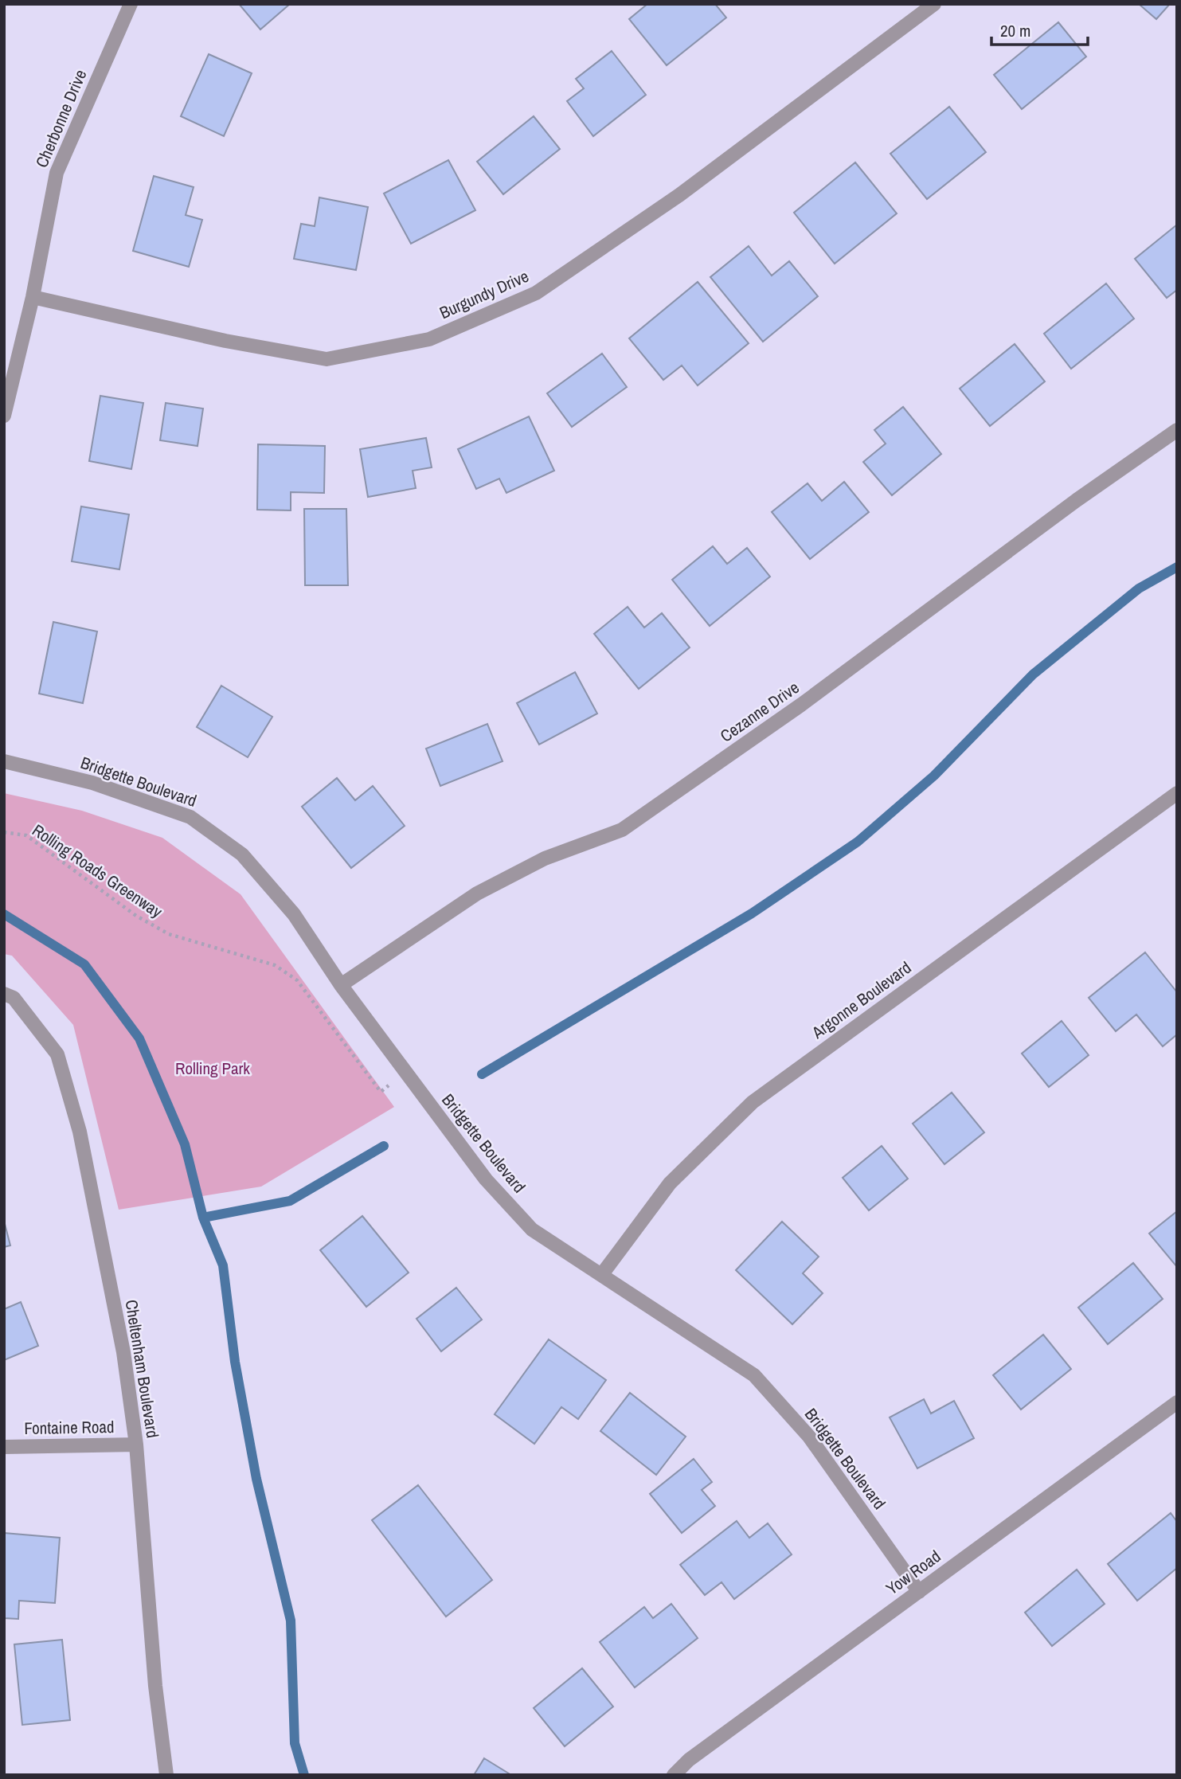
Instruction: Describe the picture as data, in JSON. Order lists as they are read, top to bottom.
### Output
{
  "streets": {
    "street": [
      "Cherbonne Drive",
      "Burgundy Drive",
      "Cezanne Drive",
      "Bridgette Boulevard",
      "Argonne Boulevard",
      "Cheltenham Boulevard",
      "Fontaine Road",
      "Yow Road"
    ],
    "path": ["Rolling Roads Greenway"]
  },
  "crossings": [
    ["Cherbonne Drive", "Burgundy Drive"],
    ["Cezanne Drive", "Bridgette Boulevard"],
    ["Bridgette Boulevard", "Rolling Roads Greenway"],
    ["Bridgette Boulevard", "Argonne Boulevard"],
    ["Bridgette Boulevard", "Yow Road"],
    ["Cheltenham Boulevard", "Fontaine Road"]
  ],
  "parks": ["Rolling Park"],
  "scale_bar": "20 m"
}
